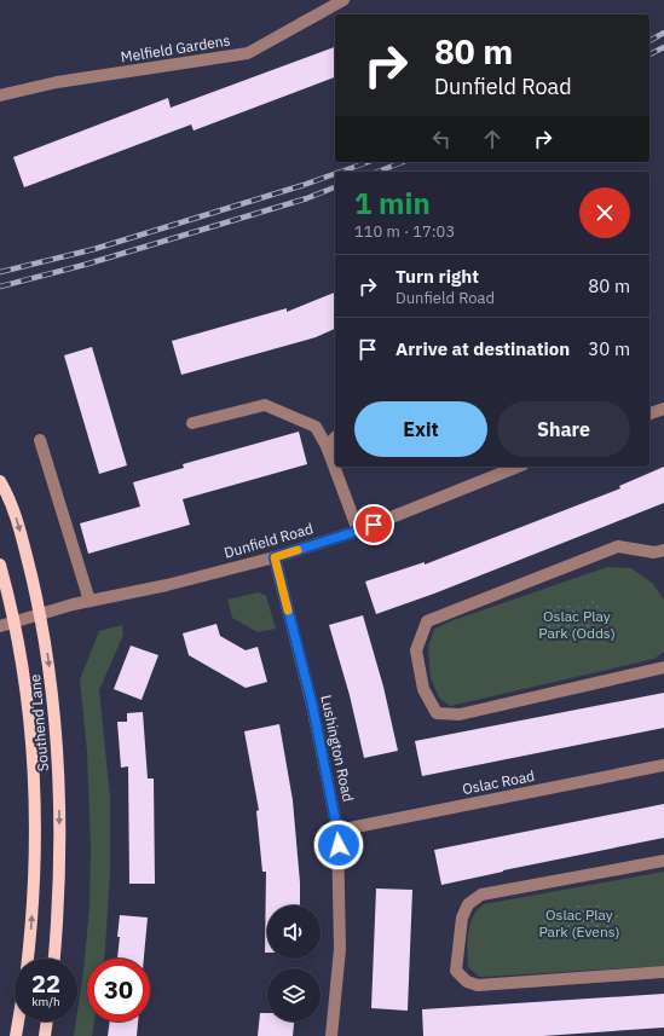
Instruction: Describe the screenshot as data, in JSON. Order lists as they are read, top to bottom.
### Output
{
  "streets": {
    "main road": ["Southend Lane"],
    "street": [
      "Melfield Gardens",
      "Dunfield Road",
      "Lushington Road",
      "Oslac Road"
    ]
  },
  "crossings": [
    ["Dunfield Road", "Southend Lane"],
    ["Dunfield Road", "Lushington Road"],
    ["Lushington Road", "Oslac Road"]
  ],
  "parks": ["Oslac Play Park (Odds)", "Oslac Play Park (Evens)"],
  "page": {
    "turn": ["80 m", "Dunfield Road"],
    "heading": ["1 min", "110 m · 17:03"],
    "list": [
      {
        "name": "Turn right",
        "note": "Dunfield Road",
        "value": "80 m"
      },
      {
        "name": "Arrive at destination",
        "value": "30 m"
      }
    ],
    "buttons": ["Exit", "Share"],
    "speed": "22 km/h",
    "limit": "30"
  }
}
